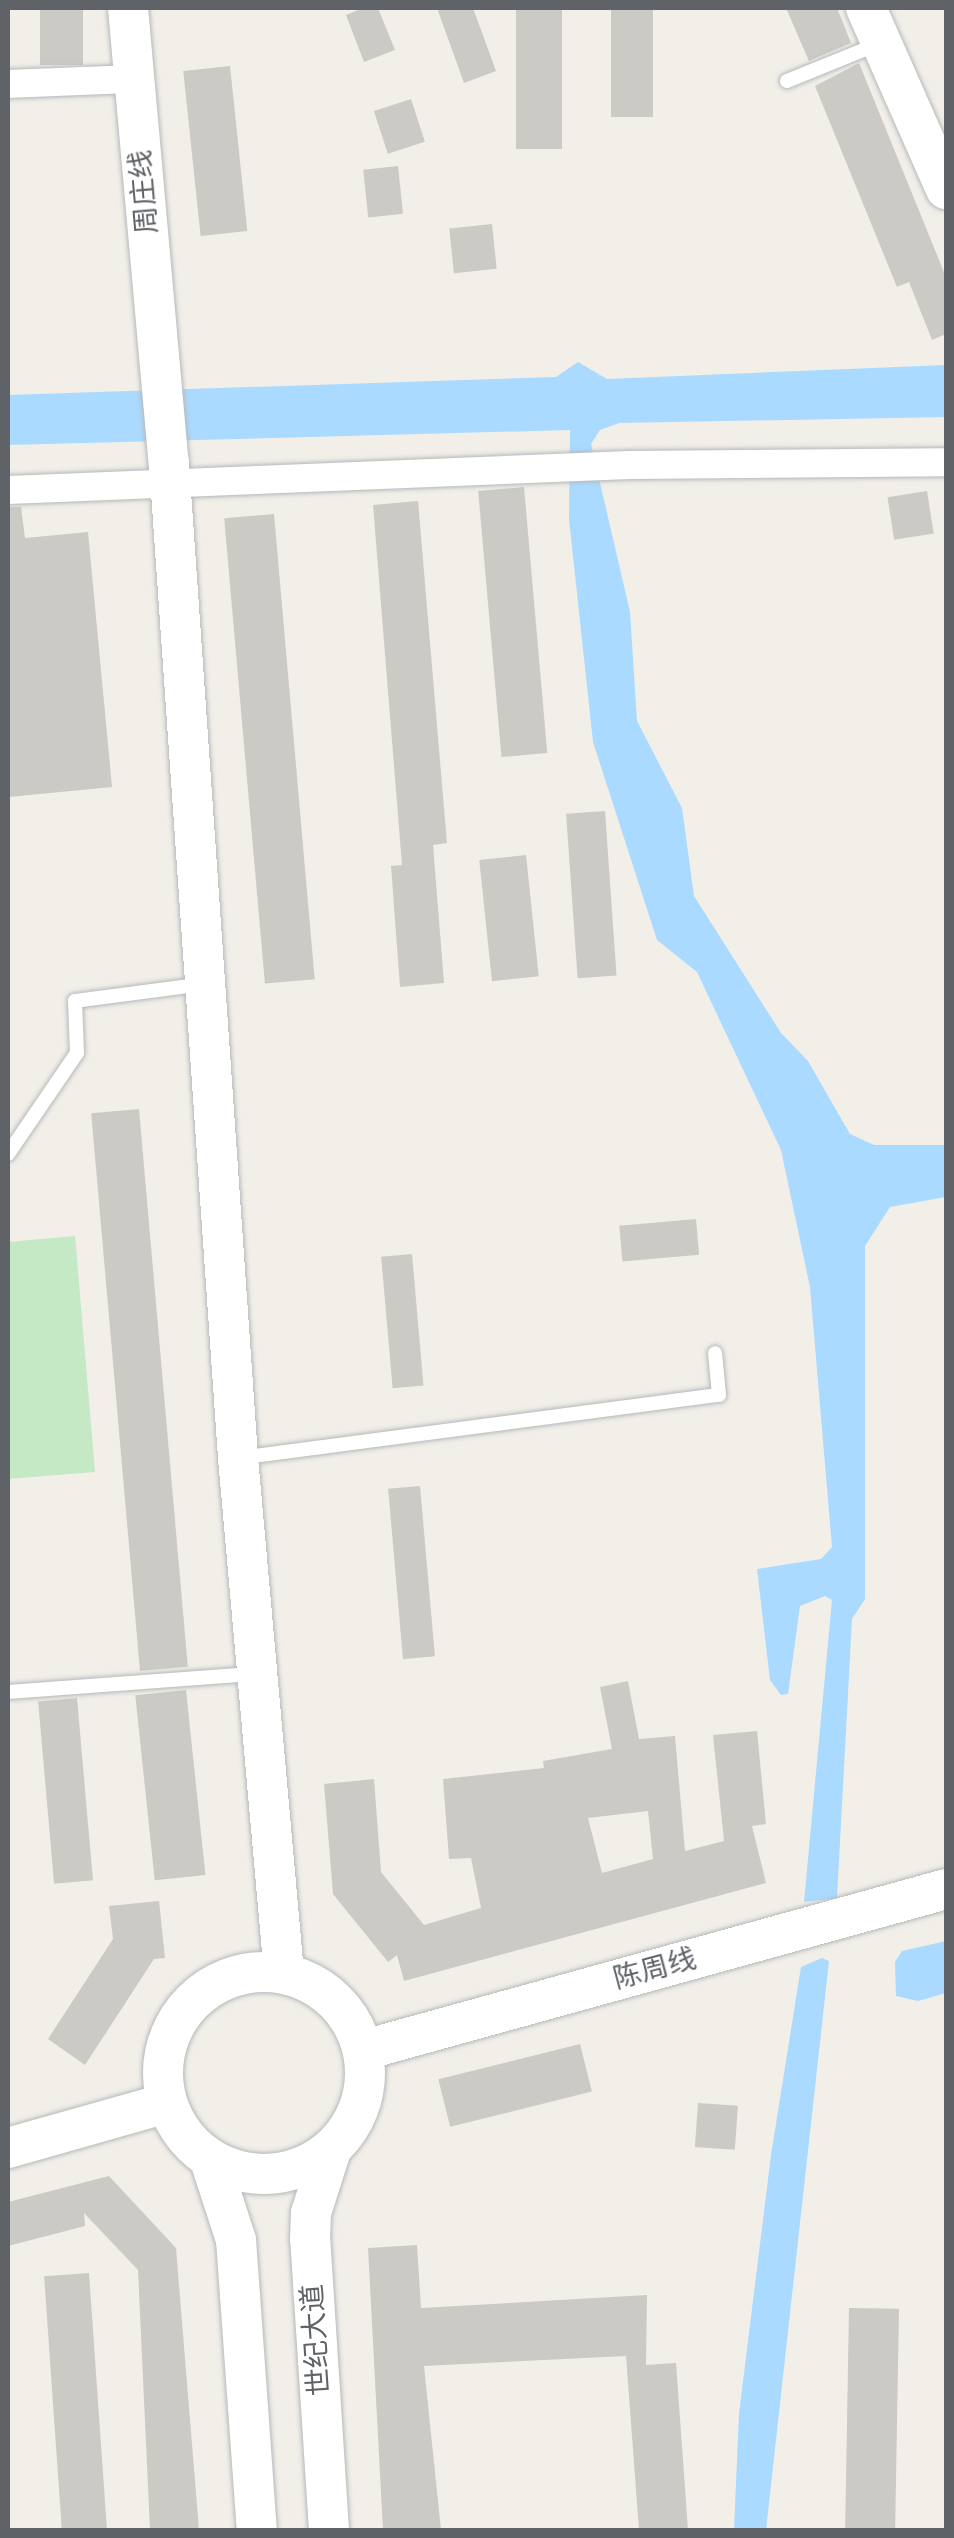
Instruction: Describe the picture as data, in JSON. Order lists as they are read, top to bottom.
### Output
{
  "streets": {
    "main road": ["周庄线", "陈周线", "世纪大道"]
  },
  "crossings": [
    ["周庄线", "陈周线"],
    ["周庄线", "世纪大道"],
    ["陈周线", "世纪大道"]
  ]
}
